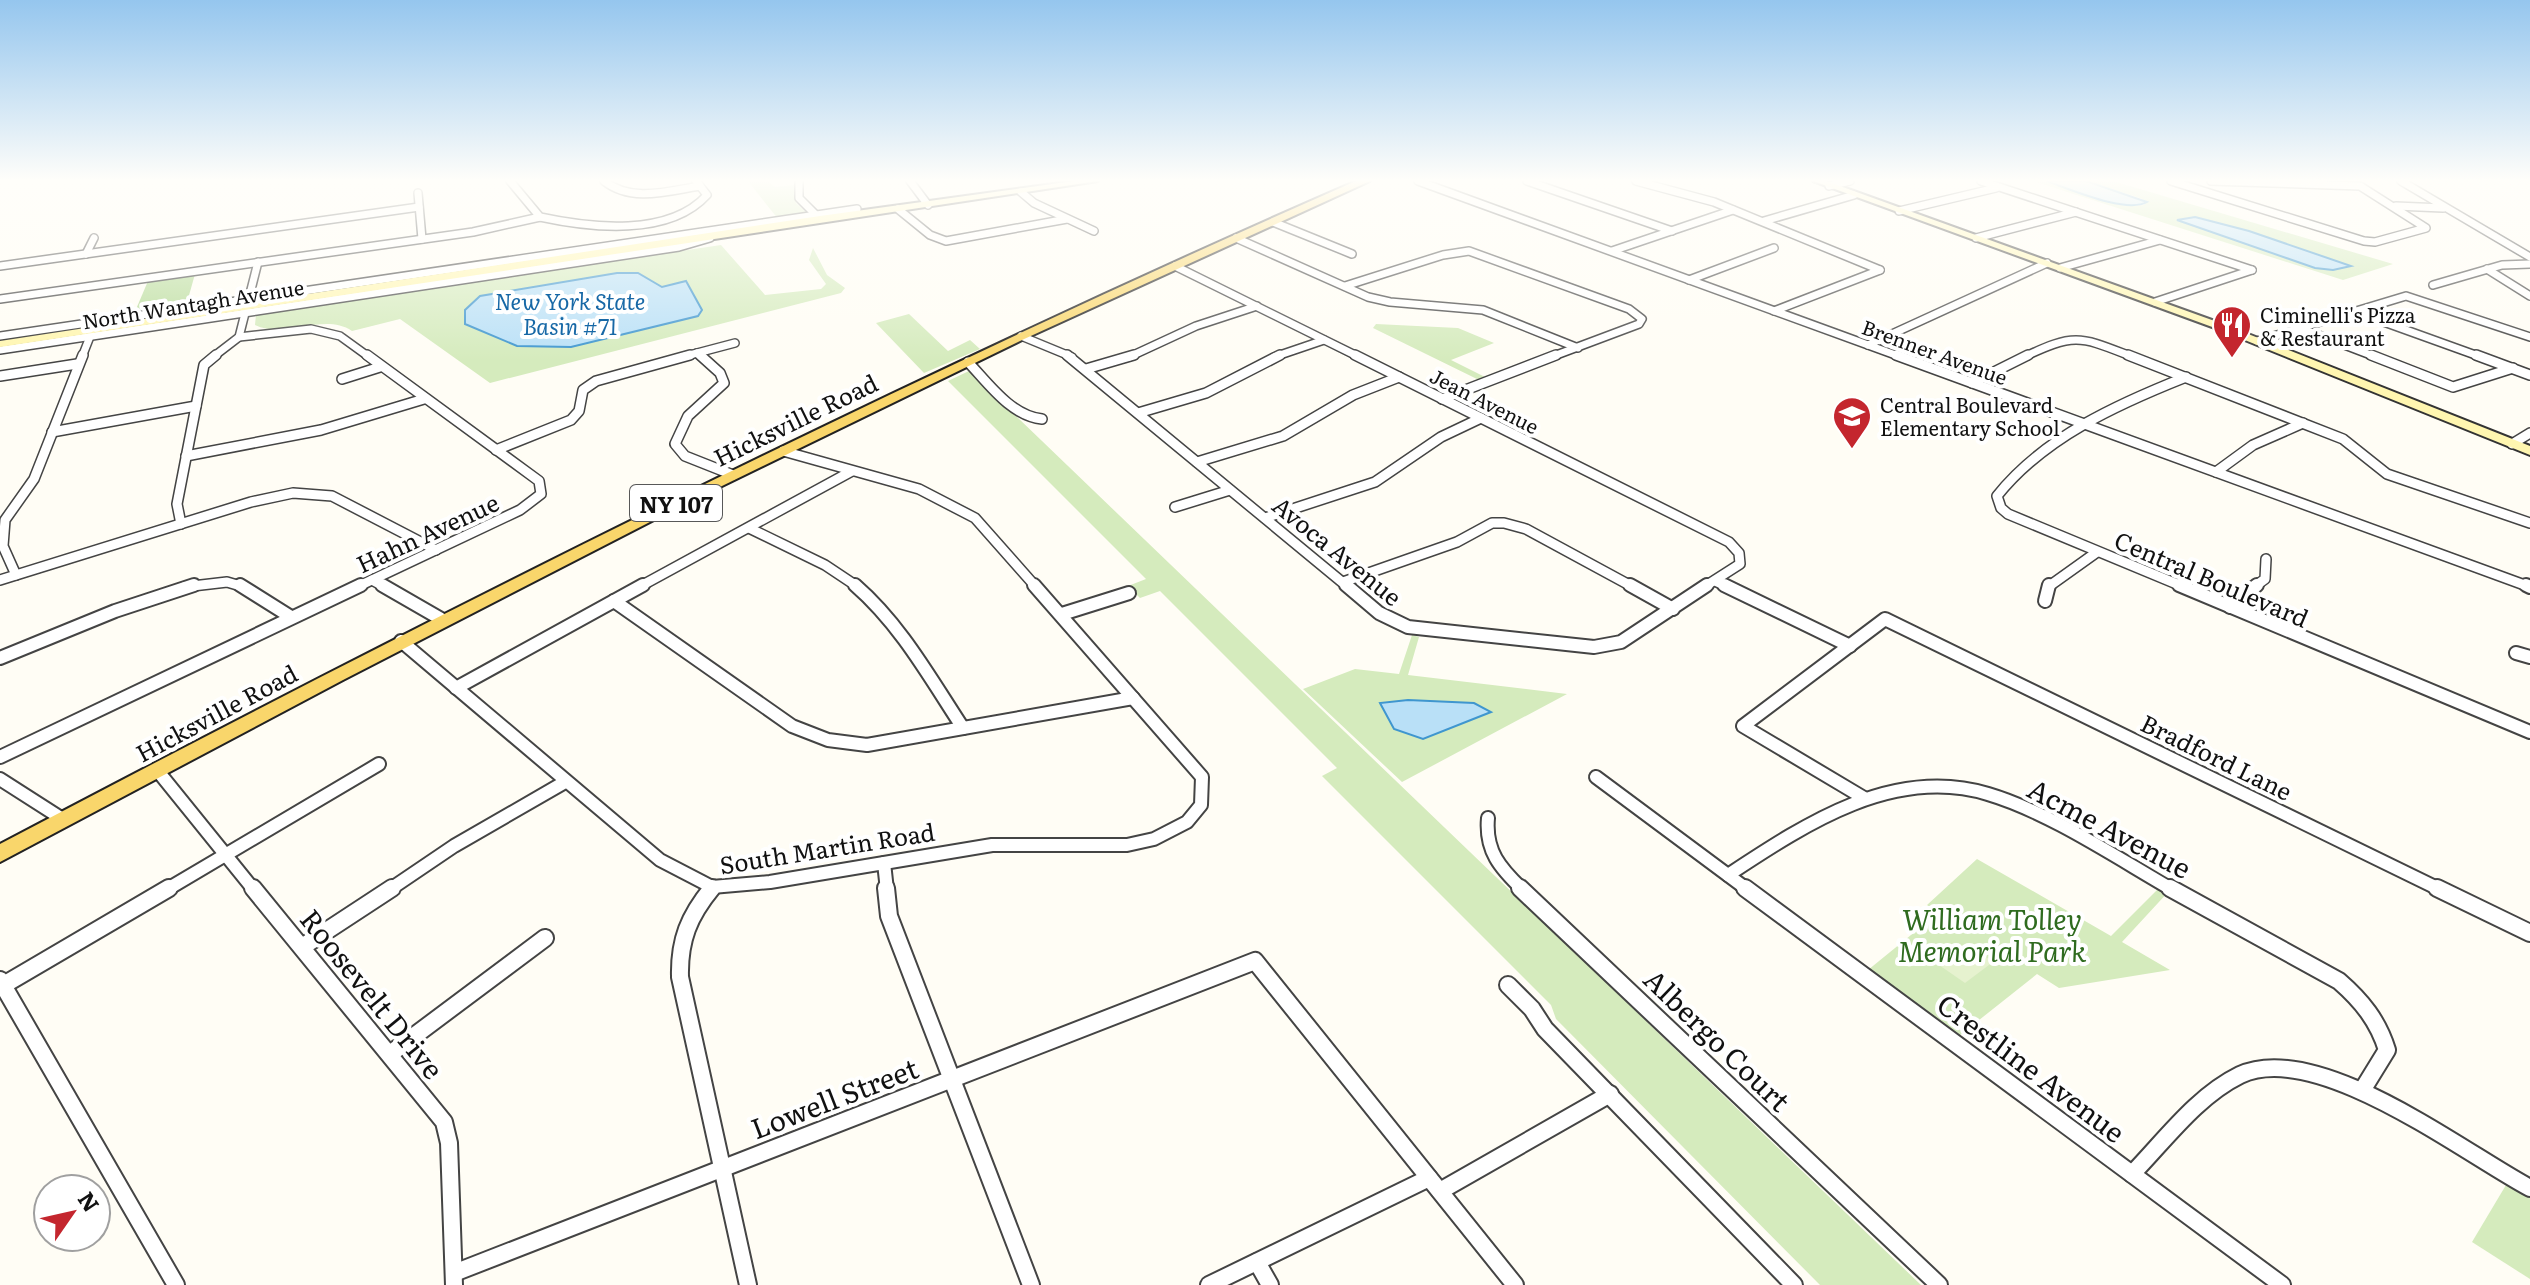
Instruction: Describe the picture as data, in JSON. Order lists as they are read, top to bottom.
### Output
{
  "streets": {
    "main road": ["North Wantagh Avenue", "Hicksville Road", "NY 107"],
    "street": [
      "Brenner Avenue",
      "Jean Avenue",
      "Hahn Avenue",
      "Avoca Avenue",
      "Central Boulevard",
      "Bradford Lane",
      "Acme Avenue",
      "South Martin Road",
      "Roosevelt Drive",
      "Albergo Court",
      "Crestline Avenue",
      "Lowell Street"
    ]
  },
  "crossings": [
    ["Brenner Avenue", "Central Boulevard"],
    ["Jean Avenue", "Hicksville Road"],
    ["Jean Avenue", "Avoca Avenue"],
    ["Hicksville Road", "Avoca Avenue"],
    ["Hicksville Road", "South Martin Road"],
    ["Hicksville Road", "Roosevelt Drive"],
    ["Acme Avenue", "Crestline Avenue"],
    ["Roosevelt Drive", "Lowell Street"]
  ],
  "water": ["New York State Basin #71"],
  "parks": ["William Tolley Memorial Park"],
  "places": {
    "restaurant": ["Ciminelli's Pizza & Restaurant"],
    "school or university": ["Central Boulevard Elementary School"]
  },
  "north": "top right"
}
